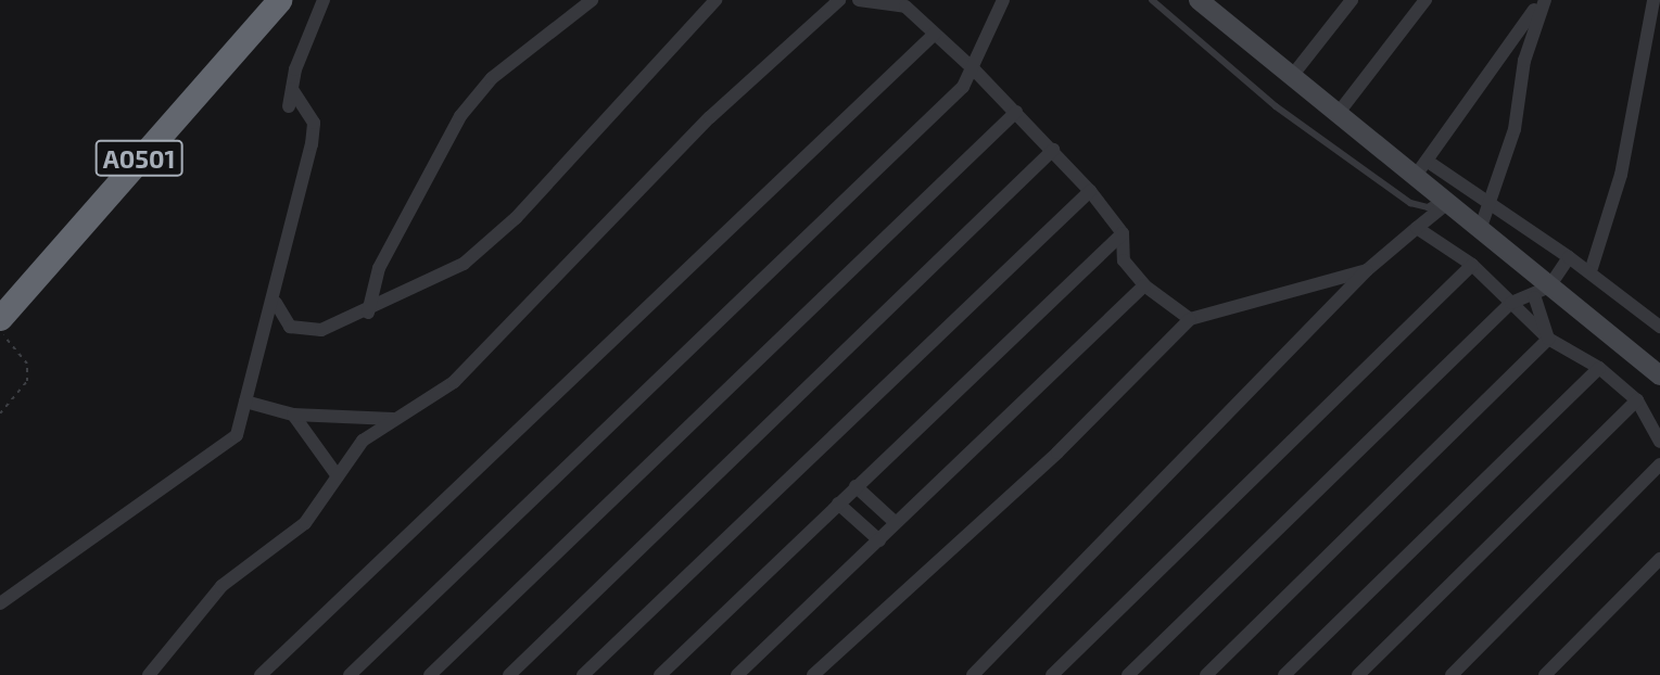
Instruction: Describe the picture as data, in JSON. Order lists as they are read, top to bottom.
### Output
{
  "streets": {
    "highway": ["A0501"]
  }
}
